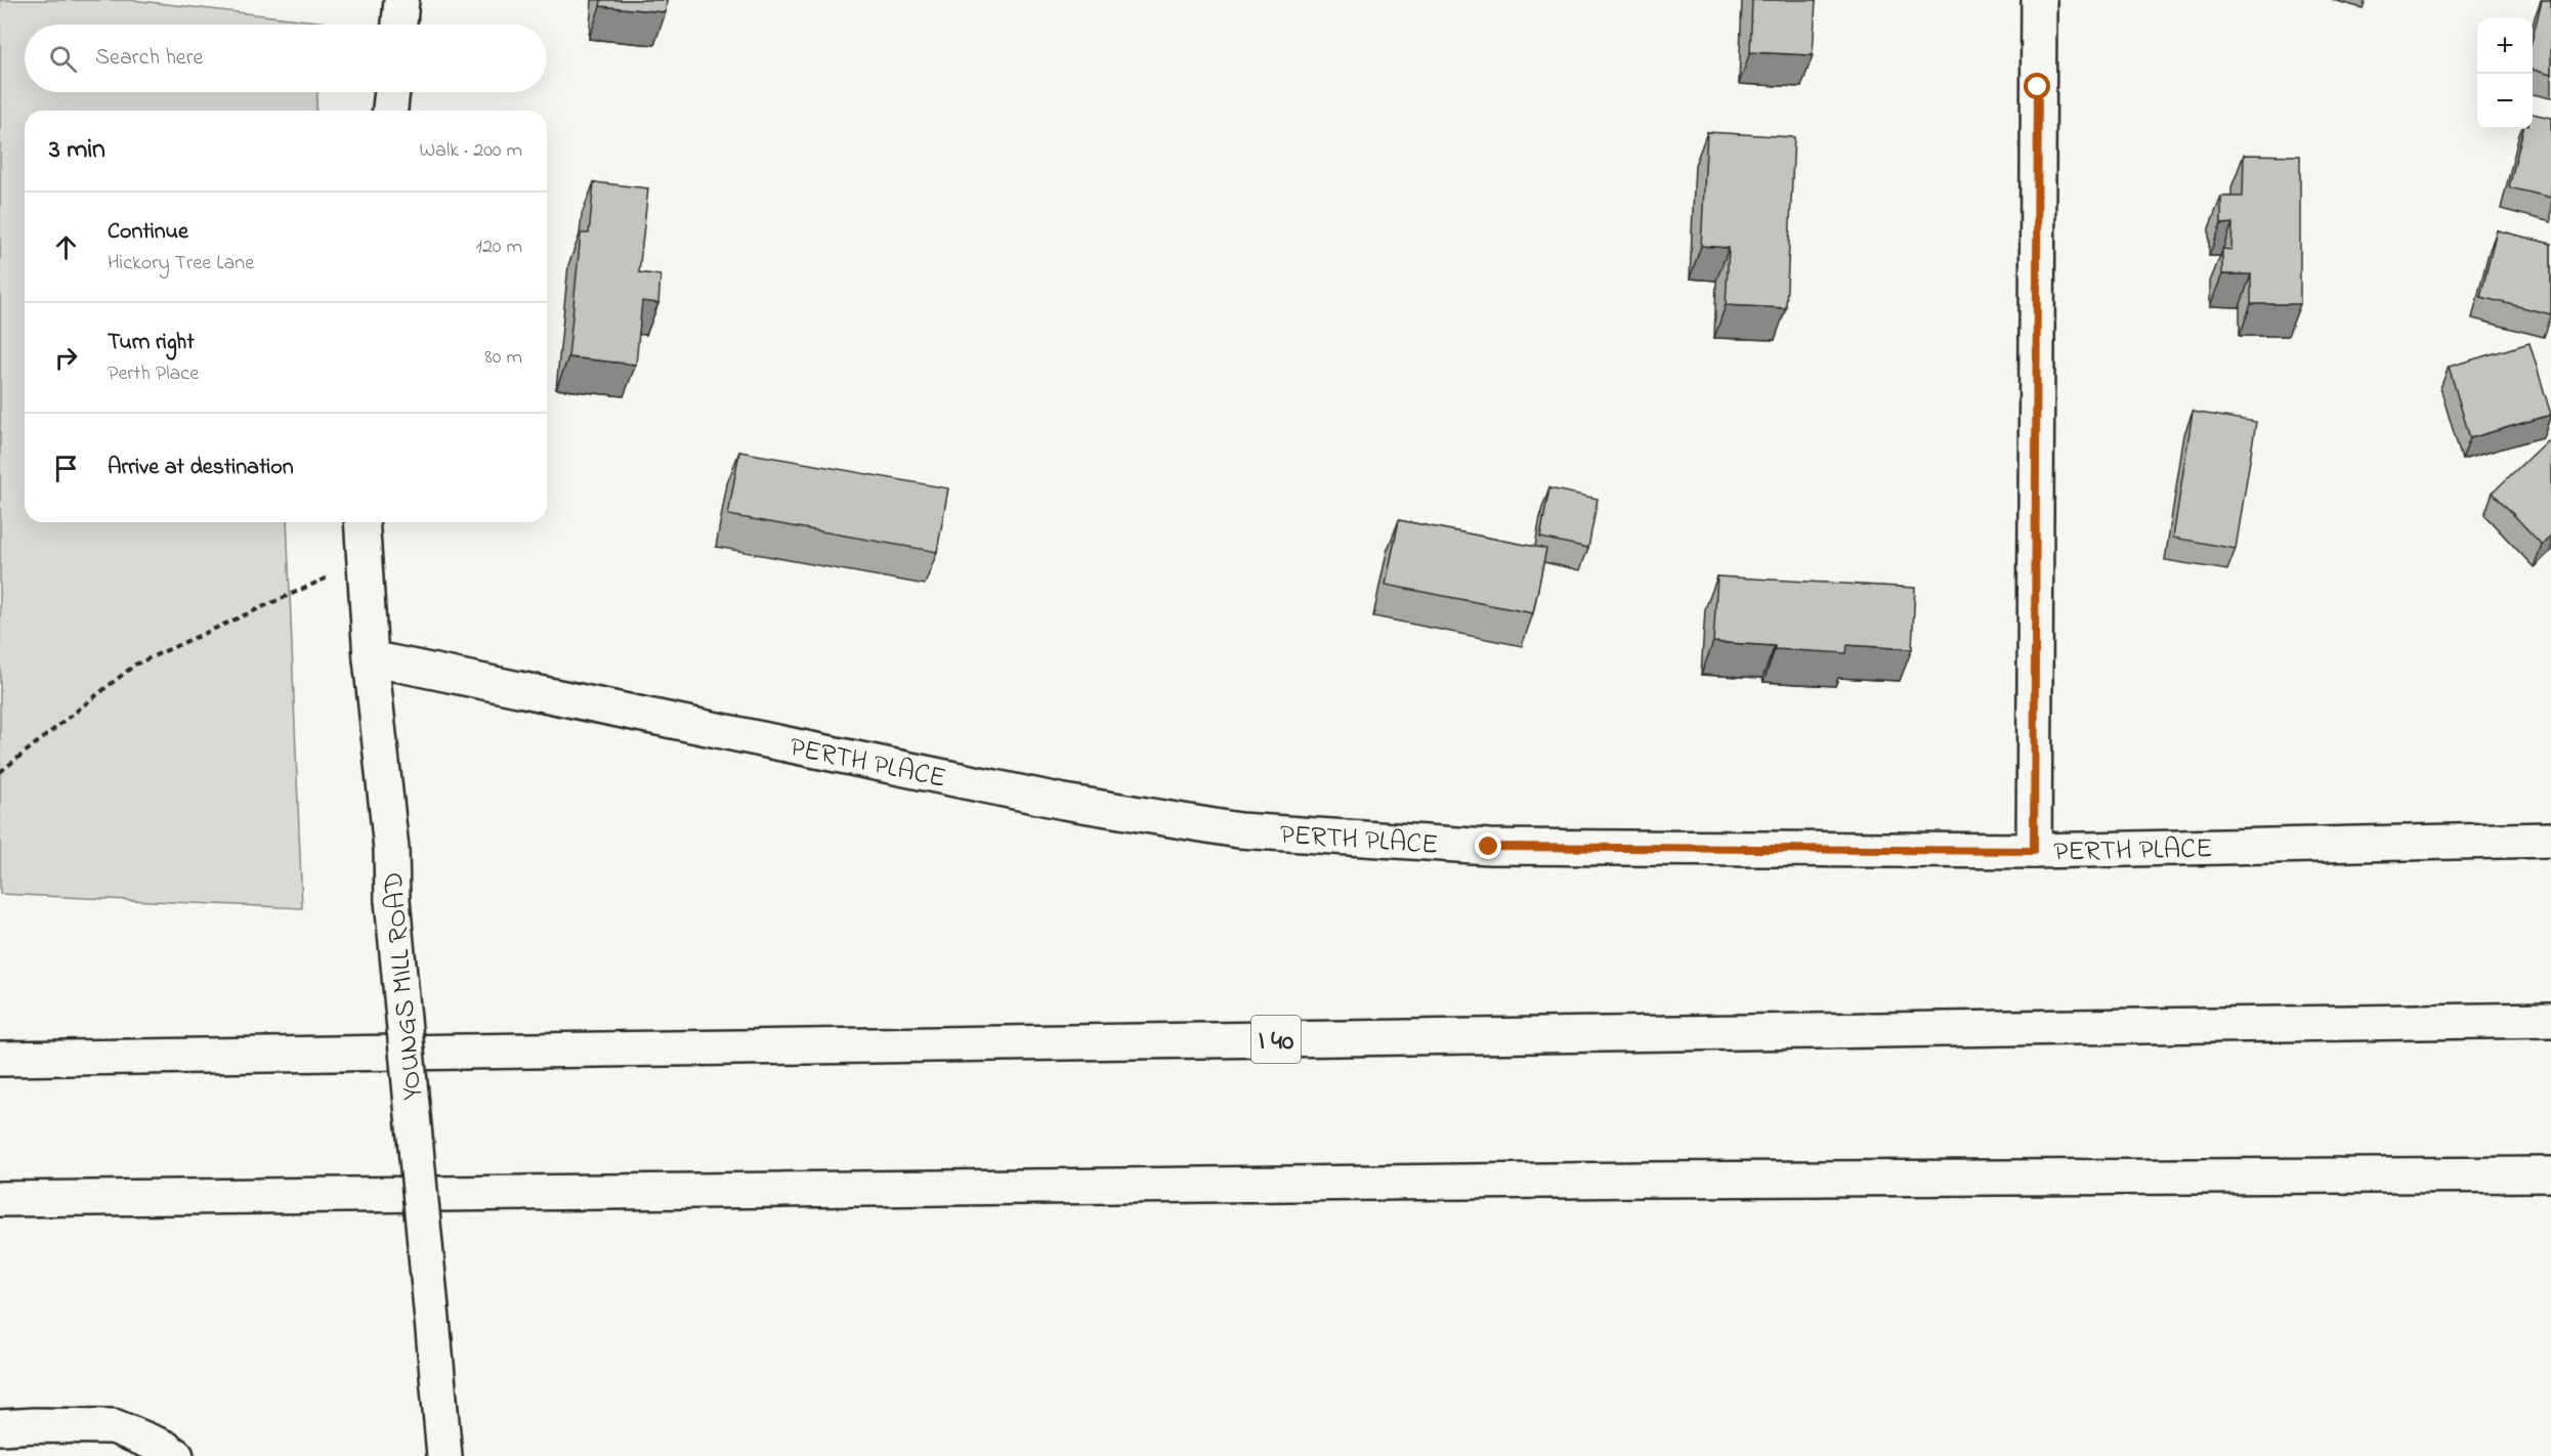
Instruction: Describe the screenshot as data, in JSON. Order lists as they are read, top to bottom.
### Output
{
  "streets": {
    "main road": ["PERTH PLACE", "YOUNGS MILL ROAD", "I 40"]
  },
  "crossings": [
    ["PERTH PLACE", "YOUNGS MILL ROAD"]
  ],
  "page": {
    "map_buttons": ["+", "−"],
    "search": "Search here",
    "heading": ["3 min", "Walk · 200 m"],
    "list": [
      ["Continue", "Hickory Tree Lane", "120 m"],
      ["Turn right", "Perth Place", "80 m"],
      "Arrive at destination"
    ]
  }
}
